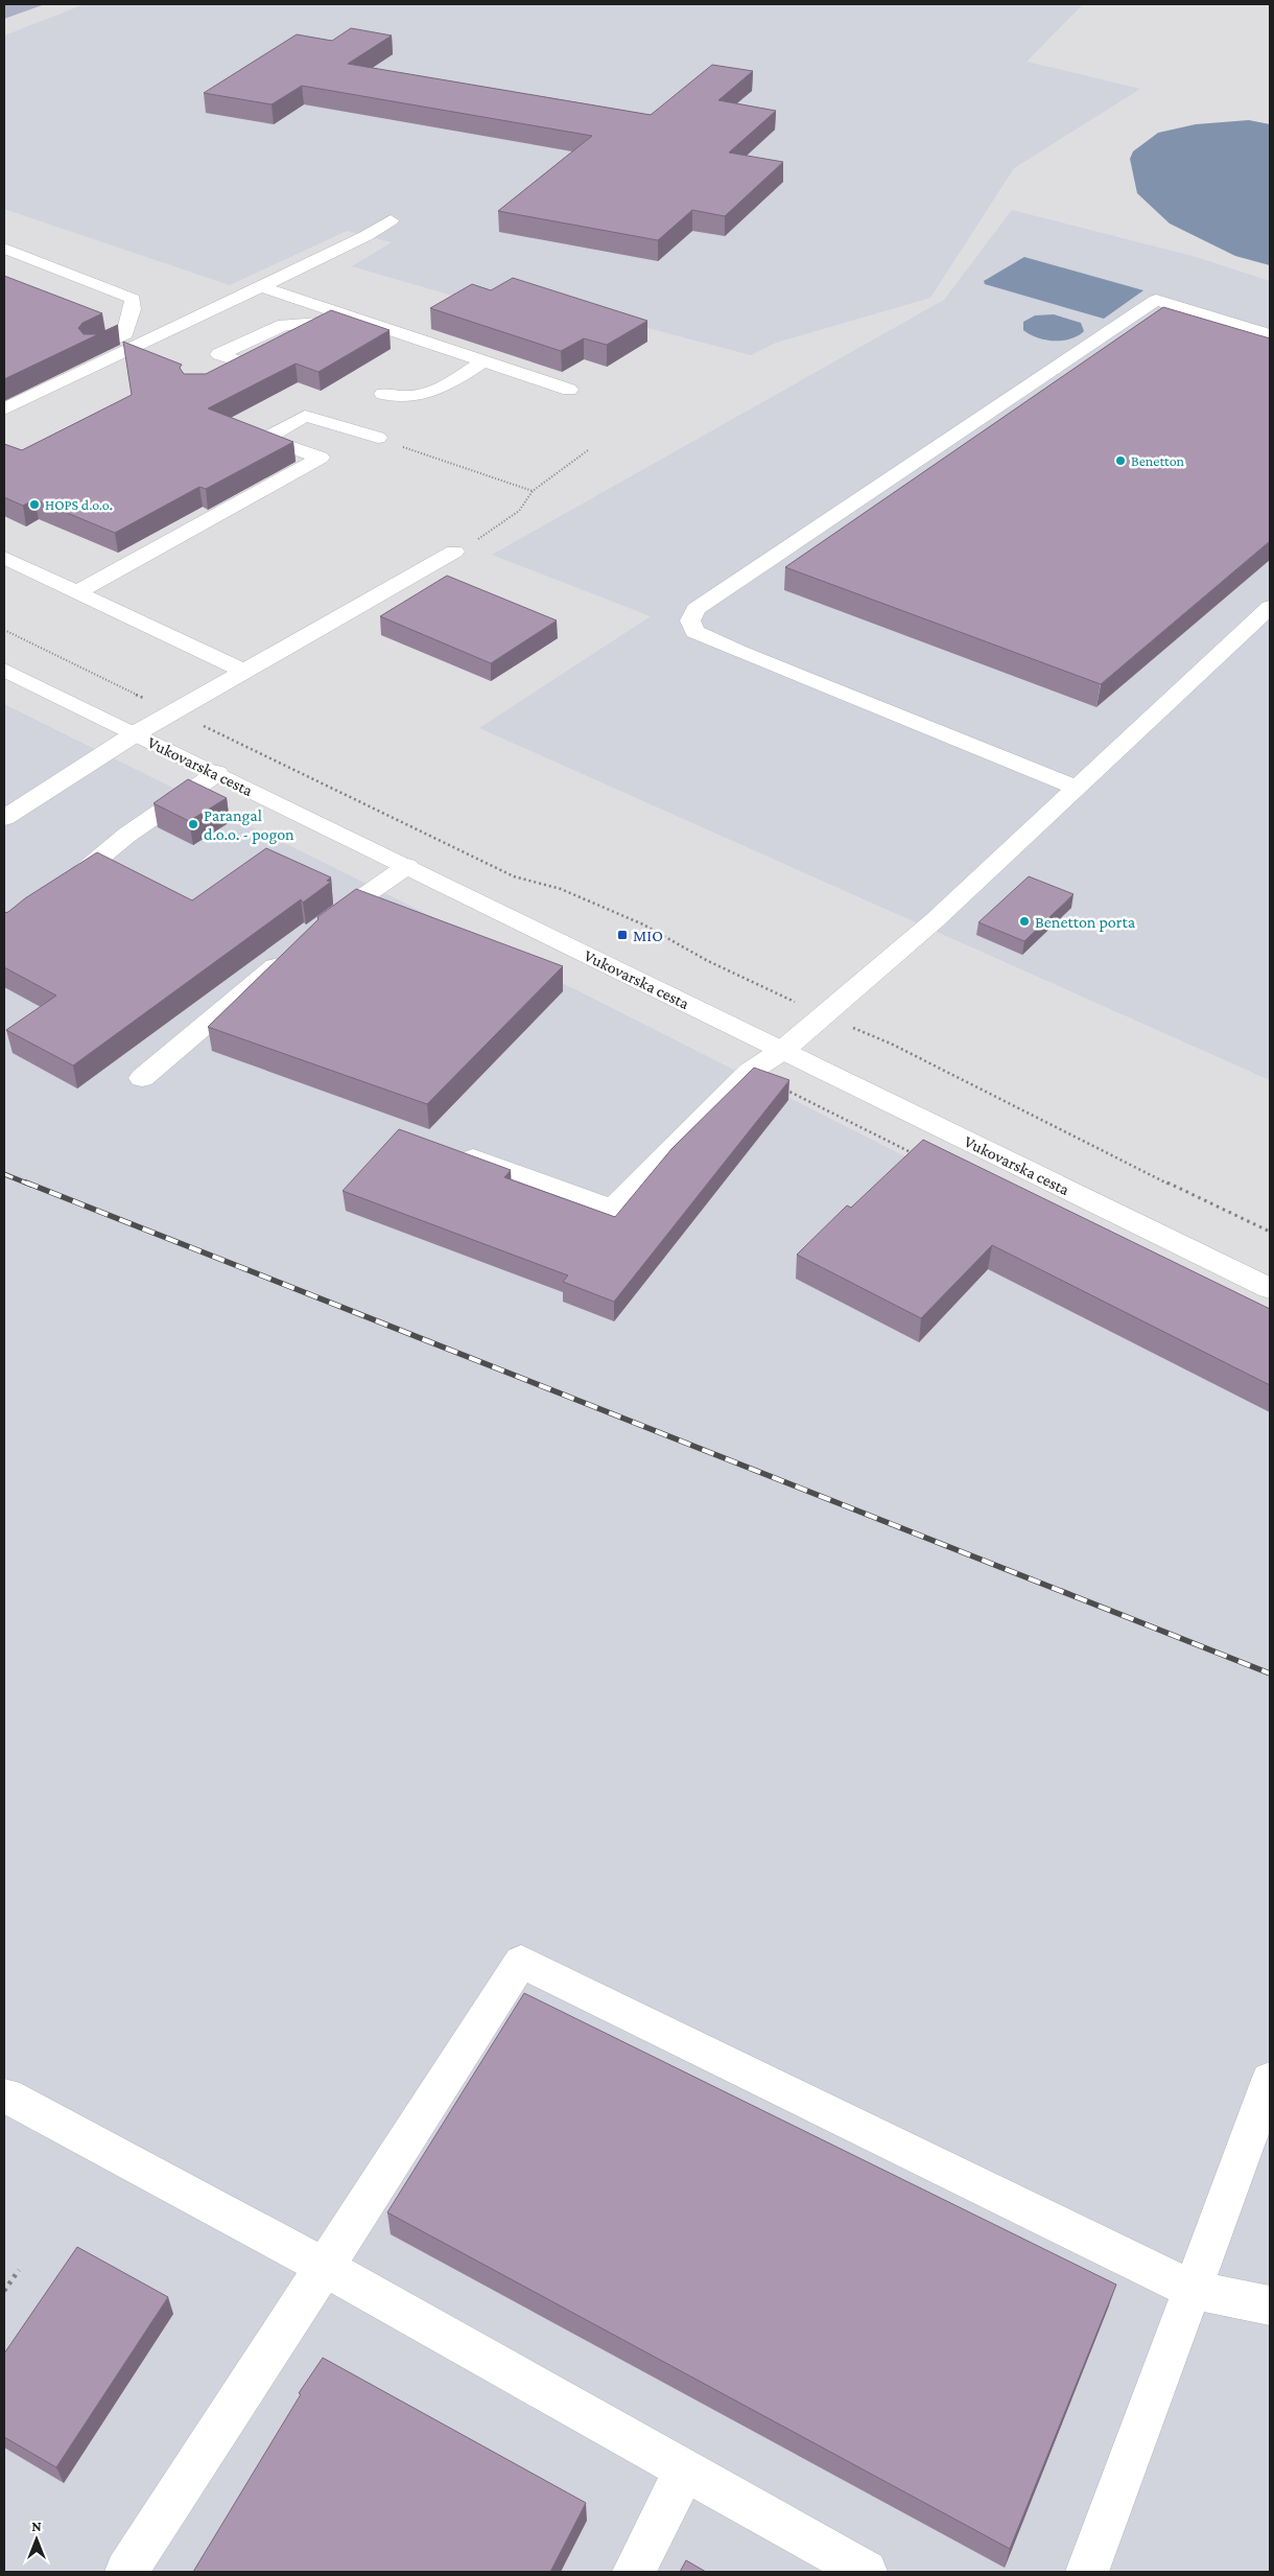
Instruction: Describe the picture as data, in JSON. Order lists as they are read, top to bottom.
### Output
{
  "streets": {
    "main road": ["Vukovarska cesta"]
  },
  "places": {
    "other": [
      "Benetton",
      "HOPS d.o.o.",
      "Parangal d.o.o. - pogon",
      "Benetton porta"
    ],
    "transit": ["MIO"]
  },
  "north": "top"
}
